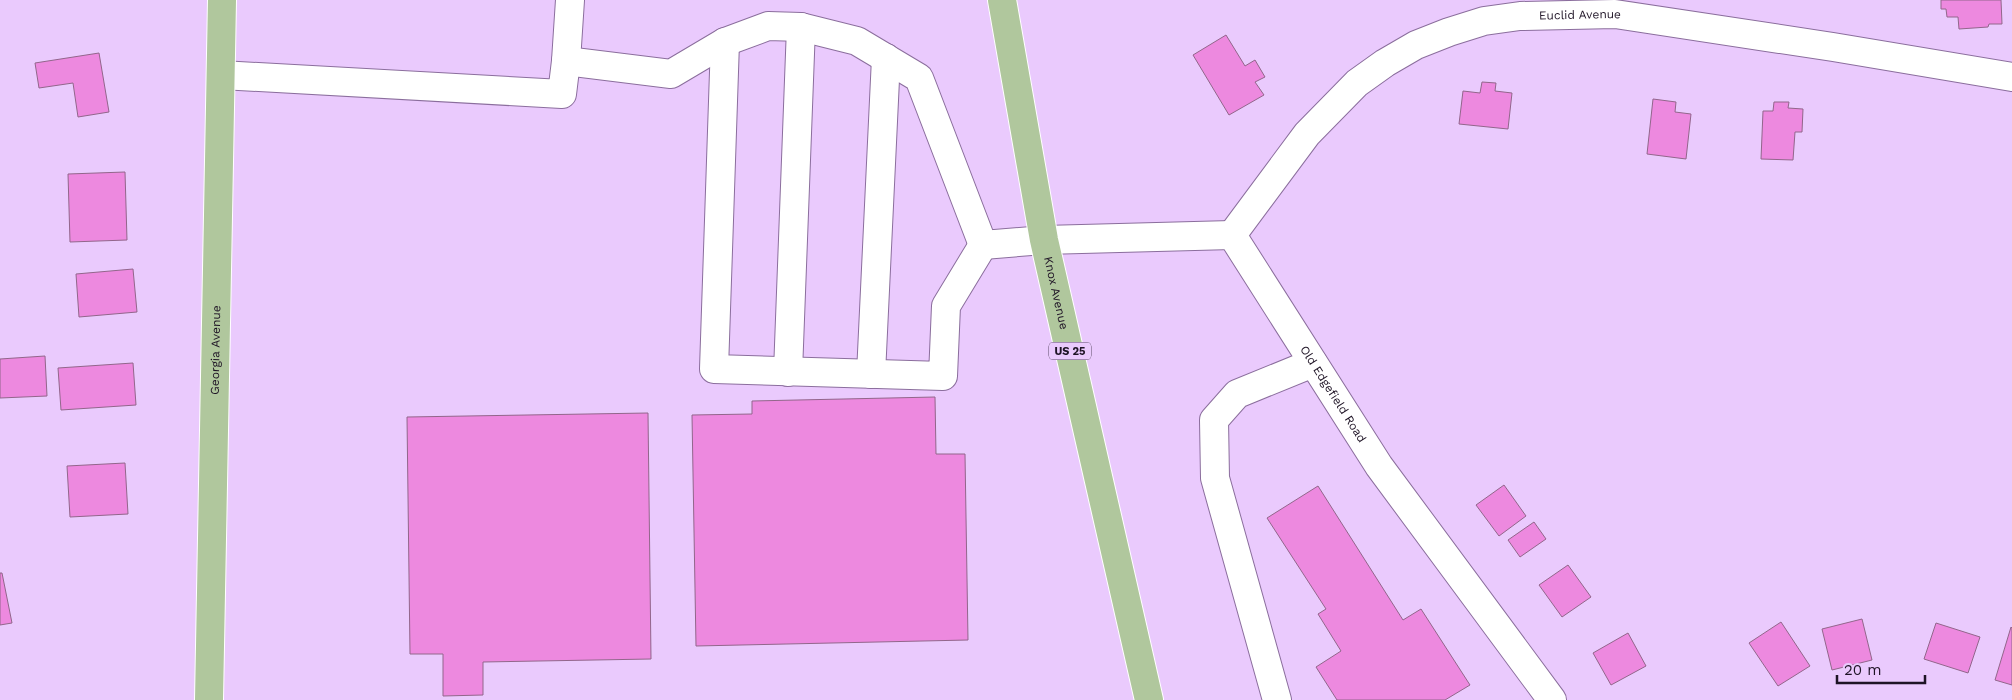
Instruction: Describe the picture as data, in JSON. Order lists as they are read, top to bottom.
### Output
{
  "streets": {
    "main road": ["Knox Avenue", "Georgia Avenue", "US 25"],
    "street": ["Euclid Avenue", "Old Edgefield Road"]
  },
  "crossings": [
    ["Euclid Avenue", "Old Edgefield Road"]
  ],
  "scale_bar": "20 m"
}
